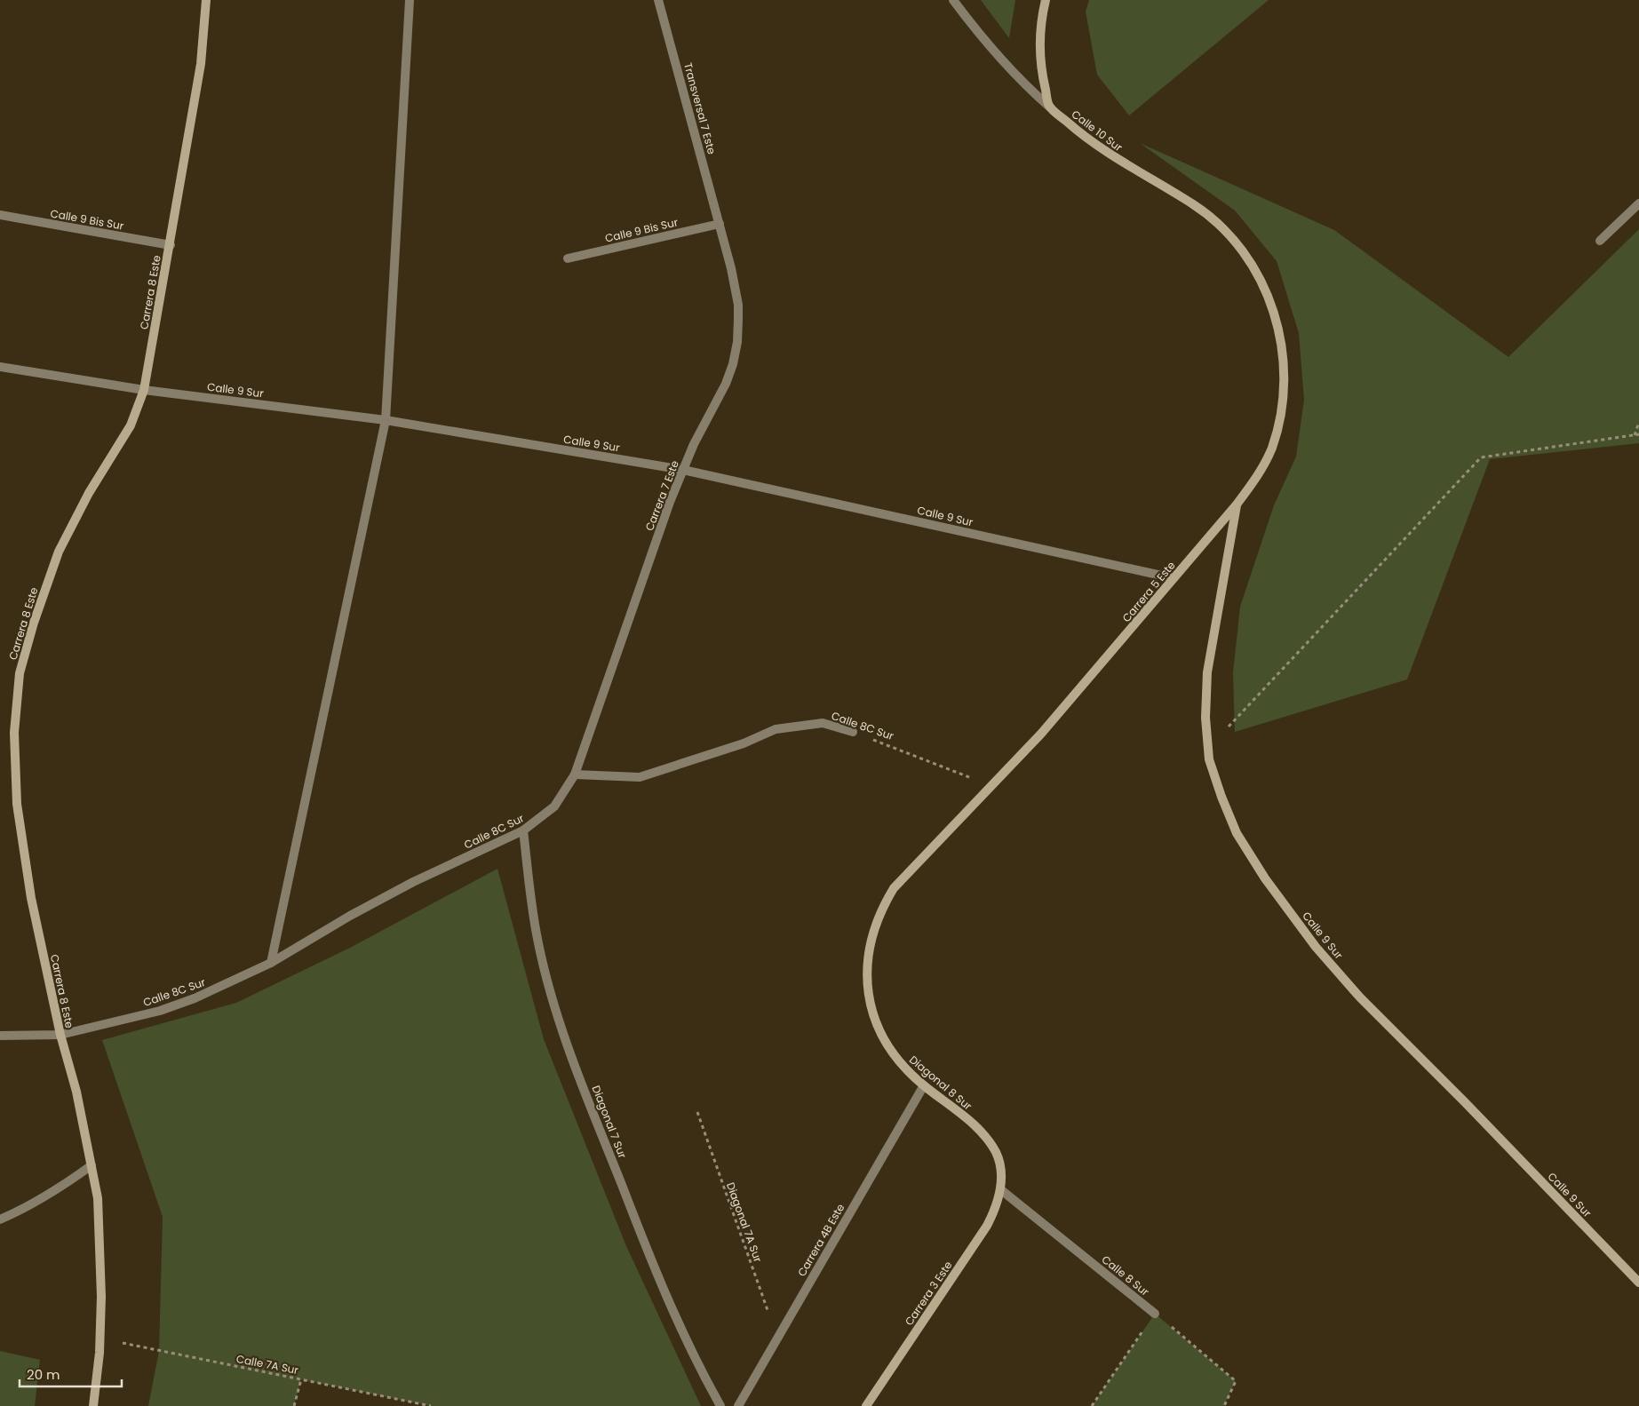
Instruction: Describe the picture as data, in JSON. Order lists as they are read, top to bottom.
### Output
{
  "streets": {
    "street": [
      "Transversal 7 Este",
      "Calle 10 Sur",
      "Calle 9 Bis Sur",
      "Carrera 8 Este",
      "Calle 9 Sur",
      "Carrera 7 Este",
      "Carrera 5 Este",
      "Calle 8C Sur",
      "Diagonal 8 Sur",
      "Diagonal 7 Sur",
      "Carrera 4B Este",
      "Calle 8 Sur",
      "Carrera 3 Este"
    ],
    "path": ["Diagonal 7A Sur", "Calle 7A Sur"]
  },
  "crossings": [
    ["Transversal 7 Este", "Calle 9 Bis Sur"],
    ["Transversal 7 Este", "Carrera 7 Este"],
    ["Calle 10 Sur", "Carrera 5 Este"],
    ["Calle 9 Bis Sur", "Carrera 8 Este"],
    ["Calle 9 Bis Sur", "Carrera 7 Este"],
    ["Carrera 8 Este", "Calle 9 Sur"],
    ["Carrera 8 Este", "Calle 8C Sur"],
    ["Carrera 8 Este", "Calle 7A Sur"],
    ["Calle 9 Sur", "Carrera 7 Este"],
    ["Calle 9 Sur", "Carrera 5 Este"],
    ["Carrera 7 Este", "Calle 8C Sur"],
    ["Carrera 5 Este", "Calle 8C Sur"],
    ["Carrera 5 Este", "Diagonal 8 Sur"],
    ["Calle 8C Sur", "Diagonal 7 Sur"],
    ["Diagonal 8 Sur", "Carrera 4B Este"],
    ["Diagonal 8 Sur", "Calle 8 Sur"],
    ["Diagonal 8 Sur", "Carrera 3 Este"],
    ["Diagonal 7A Sur", "Carrera 4B Este"],
    ["Calle 8 Sur", "Carrera 3 Este"]
  ],
  "scale_bar": "20 m"
}
